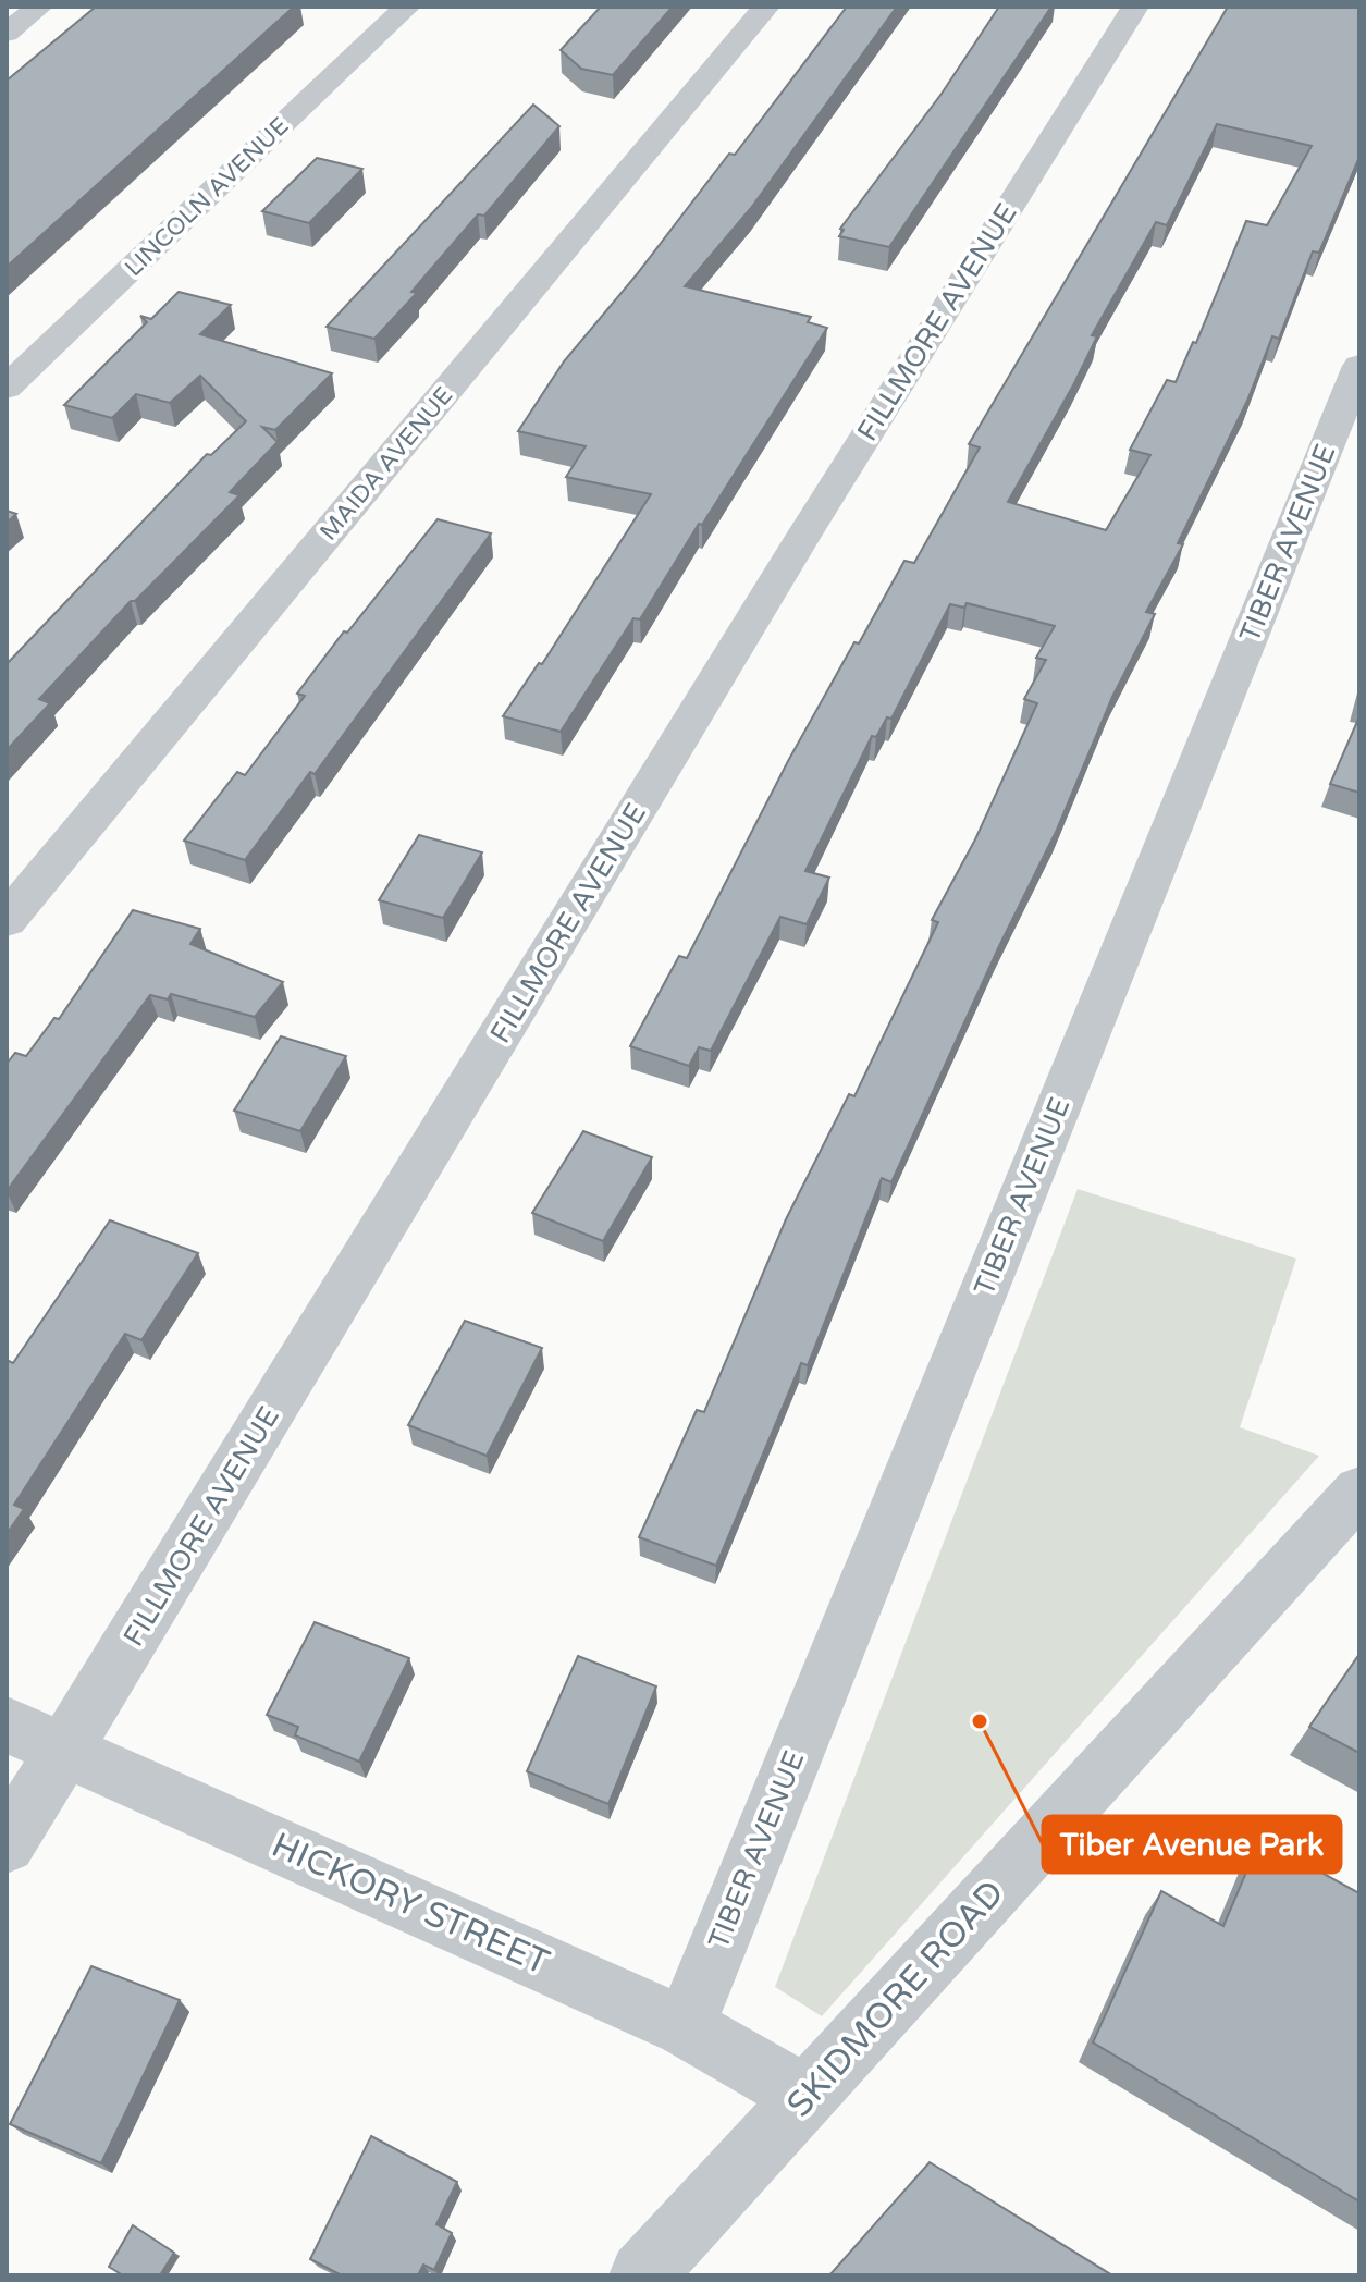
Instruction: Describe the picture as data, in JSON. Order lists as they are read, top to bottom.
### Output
{
  "streets": {
    "street": [
      "LINCOLN AVENUE",
      "FILLMORE AVENUE",
      "MAIDA AVENUE",
      "TIBER AVENUE",
      "HICKORY STREET",
      "SKIDMORE ROAD"
    ]
  },
  "crossings": [
    ["FILLMORE AVENUE", "HICKORY STREET"],
    ["TIBER AVENUE", "HICKORY STREET"],
    ["HICKORY STREET", "SKIDMORE ROAD"]
  ],
  "places": ["Tiber Avenue Park"]
}
